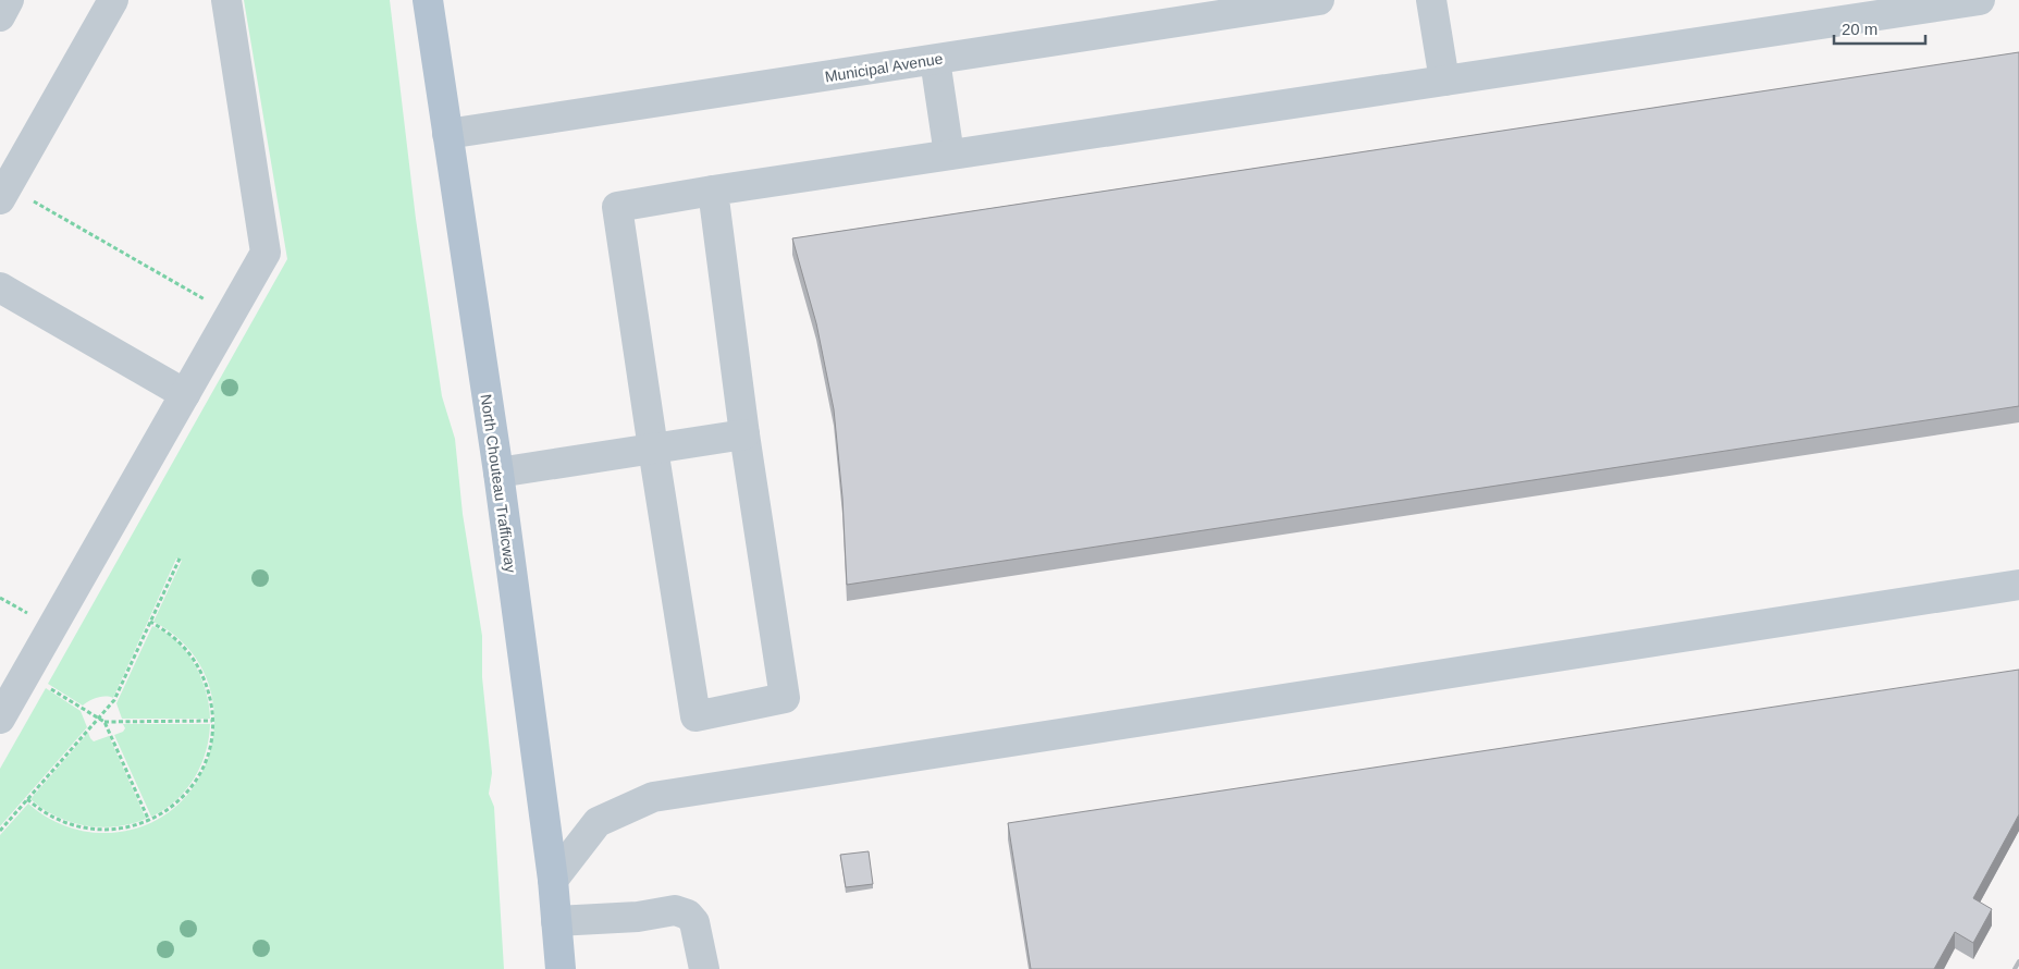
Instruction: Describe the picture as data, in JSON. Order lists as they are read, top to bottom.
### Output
{
  "streets": {
    "main road": ["North Chouteau Trafficway"],
    "street": ["Municipal Avenue"]
  },
  "crossings": [
    ["Municipal Avenue", "North Chouteau Trafficway"]
  ],
  "scale_bar": "20 m"
}
